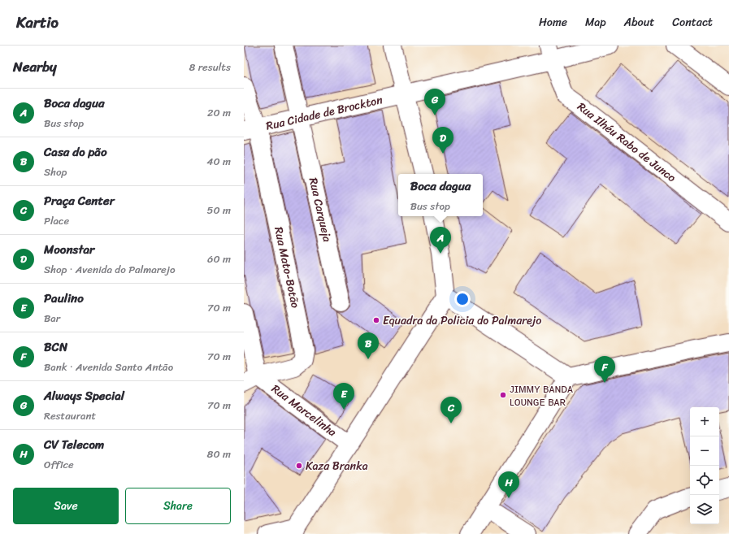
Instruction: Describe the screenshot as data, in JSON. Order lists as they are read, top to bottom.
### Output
{
  "streets": {
    "street": [
      "Rua Cidade de Brockton",
      "Rua Ilhéu Rabo de Junco",
      "Rua Carqueja",
      "Rua Mato-Botão",
      "Rua Marcelinha"
    ]
  },
  "crossings": [
    ["Rua Cidade de Brockton", "Rua Ilhéu Rabo de Junco"],
    ["Rua Cidade de Brockton", "Rua Carqueja"],
    ["Rua Cidade de Brockton", "Rua Mato-Botão"],
    ["Rua Mato-Botão", "Rua Marcelinha"]
  ],
  "places": ["Equadra da Policia do Palmarejo", "ᴊɪᴍᴍʏ ʙᴀɴᴅᴀ ʟᴏᴜɴɢᴇ ʙᴀʀ", "Kaza Branka"],
  "page": {
    "header": "Kartio",
    "nav": [
      "Home",
      "Map",
      "About",
      "Contact"
    ],
    "heading": ["Nearby", "8 results"],
    "list": [
      {
        "mark": "A",
        "name": "Boca dagua",
        "note": "Bus stop",
        "value": "20 m"
      },
      {
        "mark": "B",
        "name": "Casa do pão",
        "note": "Shop",
        "value": "40 m"
      },
      {
        "mark": "C",
        "name": "Praça Center",
        "note": "Place",
        "value": "50 m"
      },
      {
        "mark": "D",
        "name": "Moonstar",
        "note": "Shop · Avenida do Palmarejo",
        "value": "60 m"
      },
      {
        "mark": "E",
        "name": "Paulino",
        "note": "Bar",
        "value": "70 m"
      },
      {
        "mark": "F",
        "name": "BCN",
        "note": "Bank · Avenida Santo Antão",
        "value": "70 m"
      },
      {
        "mark": "G",
        "name": "Always Special",
        "note": "Restaurant",
        "value": "70 m"
      },
      {
        "mark": "H",
        "name": "CV Telecom",
        "note": "Office",
        "value": "80 m"
      }
    ],
    "pins": [
      "G",
      "D",
      "A",
      "B",
      "F",
      "E",
      "C",
      "H"
    ],
    "popup": ["Boca dagua", "Bus stop"],
    "map_buttons": ["+", "−"],
    "buttons": ["Save", "Share"]
  }
}
